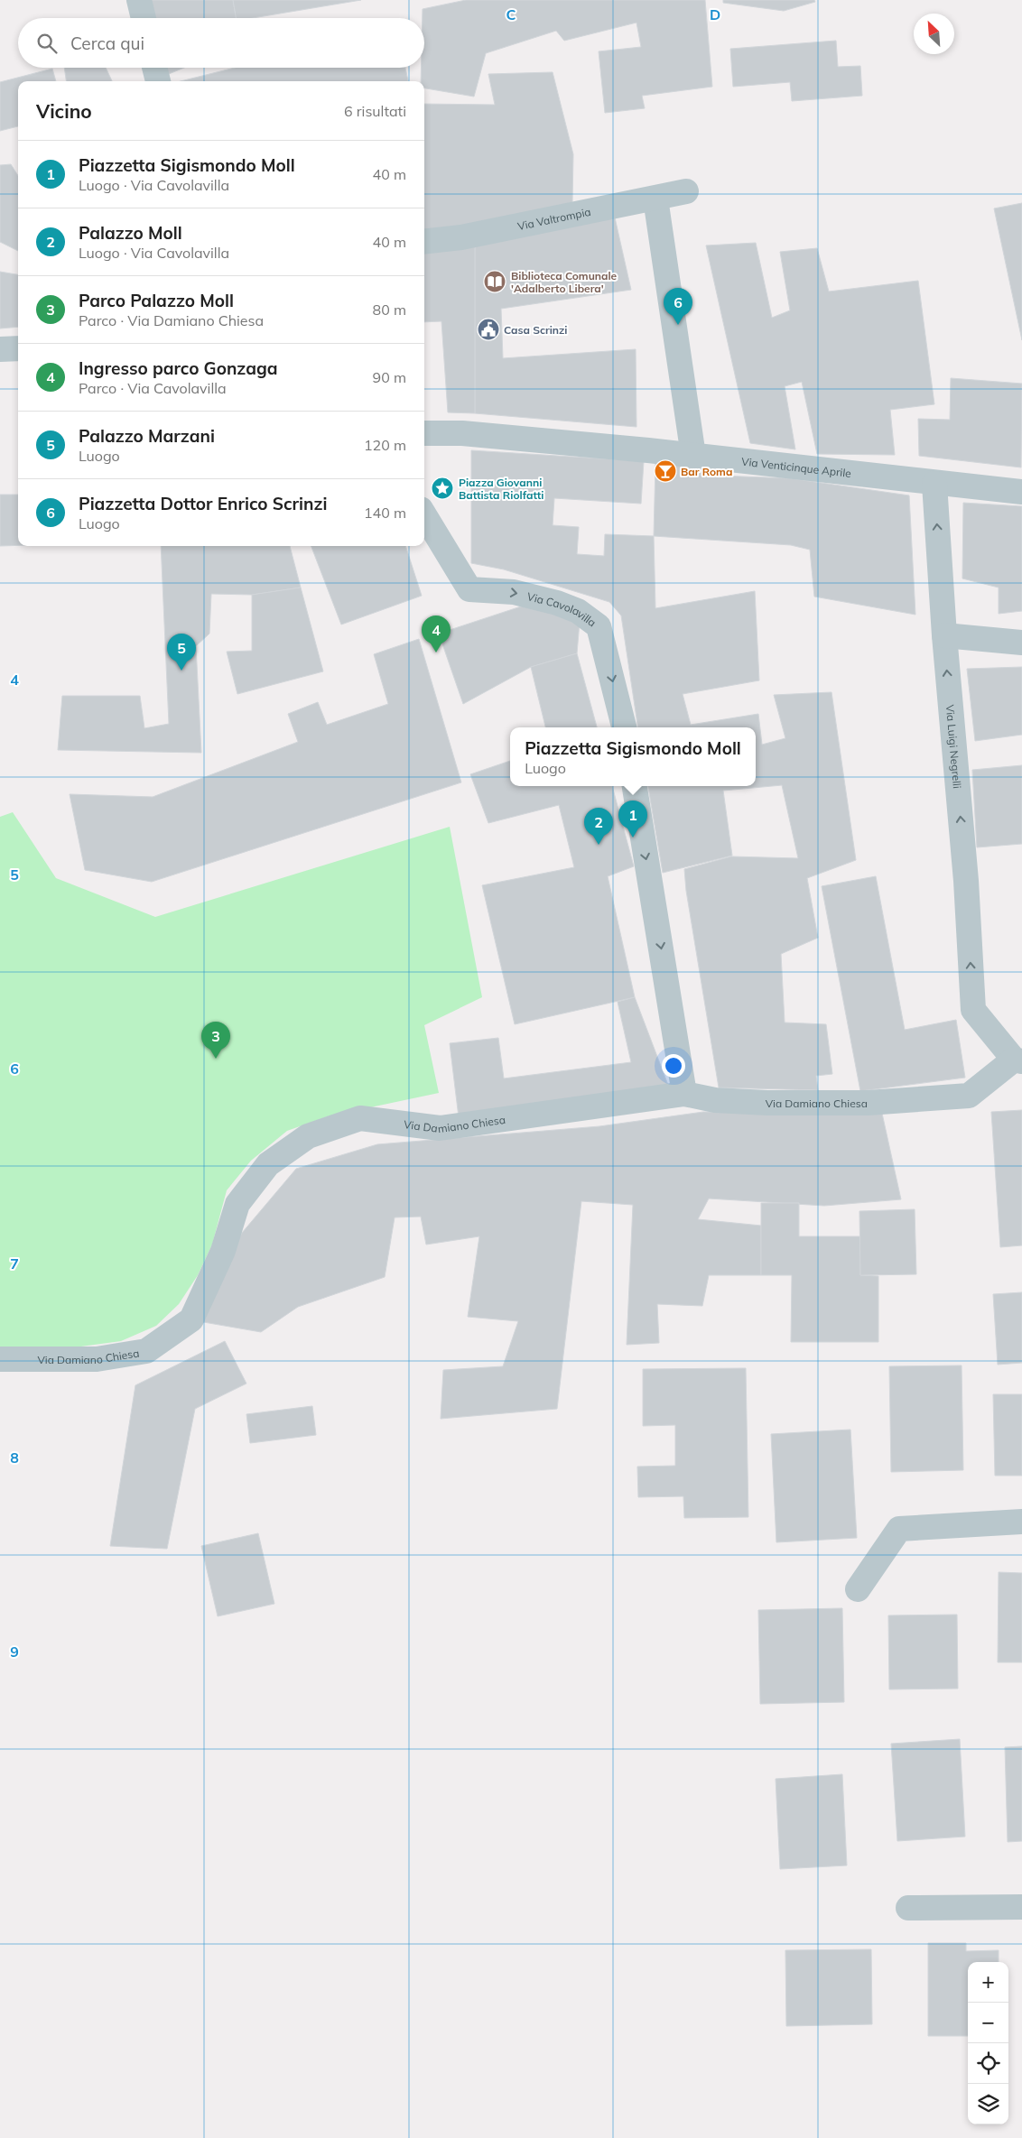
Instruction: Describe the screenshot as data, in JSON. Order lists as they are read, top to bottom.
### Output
{
  "streets": {
    "street": [
      "Via Valtrompia",
      "Via Venticinque Aprile",
      "Via Cavolavilla",
      "Via Luigi Negrelli",
      "Via Damiano Chiesa"
    ]
  },
  "crossings": [
    ["Via Venticinque Aprile", "Via Luigi Negrelli"],
    ["Via Luigi Negrelli", "Via Damiano Chiesa"]
  ],
  "one_way": ["Via Cavolavilla", "Via Luigi Negrelli"],
  "places": {
    "library": ["Biblioteca Comunale 'Adalberto Libera'"],
    "public building": ["Casa Scrinzi"],
    "bar": ["Bar Roma"],
    "place": ["Piazza Giovanni Battista Riolfatti"]
  },
  "north": "top left",
  "page": {
    "search": "Cerca qui",
    "heading": ["Vicino", "6 risultati"],
    "list": [
      {
        "mark": "1",
        "name": "Piazzetta Sigismondo Moll",
        "note": "Luogo · Via Cavolavilla",
        "value": "40 m"
      },
      {
        "mark": "2",
        "name": "Palazzo Moll",
        "note": "Luogo · Via Cavolavilla",
        "value": "40 m"
      },
      {
        "mark": "3",
        "name": "Parco Palazzo Moll",
        "note": "Parco · Via Damiano Chiesa",
        "value": "80 m"
      },
      {
        "mark": "4",
        "name": "Ingresso parco Gonzaga",
        "note": "Parco · Via Cavolavilla",
        "value": "90 m"
      },
      {
        "mark": "5",
        "name": "Palazzo Marzani",
        "note": "Luogo",
        "value": "120 m"
      },
      {
        "mark": "6",
        "name": "Piazzetta Dottor Enrico Scrinzi",
        "note": "Luogo",
        "value": "140 m"
      }
    ],
    "pins": [
      "6",
      "4",
      "5",
      "1",
      "2",
      "3"
    ],
    "popup": ["Piazzetta Sigismondo Moll", "Luogo"],
    "map_buttons": ["+", "−"]
  },
  "grid": {
    "columns": ["C", "D"],
    "rows": [
      "4",
      "5",
      "6",
      "7",
      "8",
      "9"
    ]
  }
}
